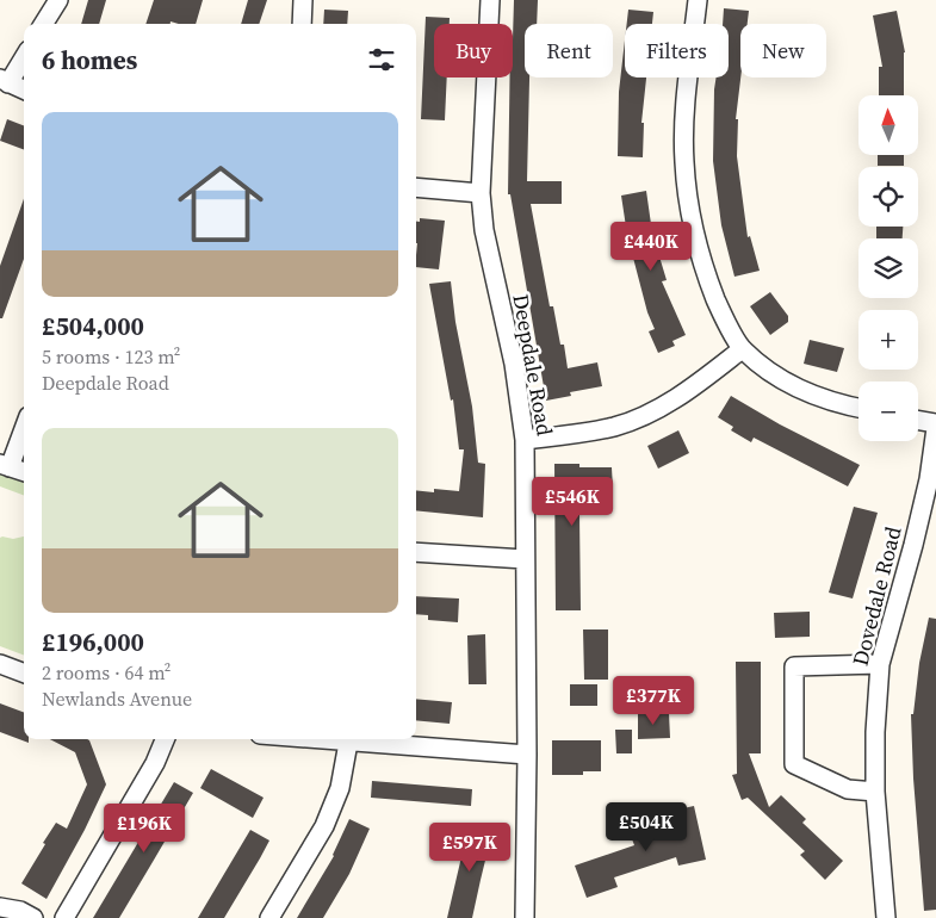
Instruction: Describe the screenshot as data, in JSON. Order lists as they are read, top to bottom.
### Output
{
  "streets": {
    "street": ["Deepdale Road", "Dovedale Road"]
  },
  "north": "top",
  "page": {
    "chip": [
      "Buy",
      "Rent",
      "Filters",
      "New"
    ],
    "heading": "6 homes",
    "map_buttons": ["+", "−"],
    "list": [
      {
        "name": "£504,000",
        "note": "5 rooms · 123 m² · Deepdale Road"
      },
      {
        "name": "£196,000",
        "note": "2 rooms · 64 m² · Newlands Avenue"
      }
    ],
    "price": [
      "£440K",
      "£546K",
      "£377K",
      "£504K",
      "£196K",
      "£597K"
    ]
  }
}
